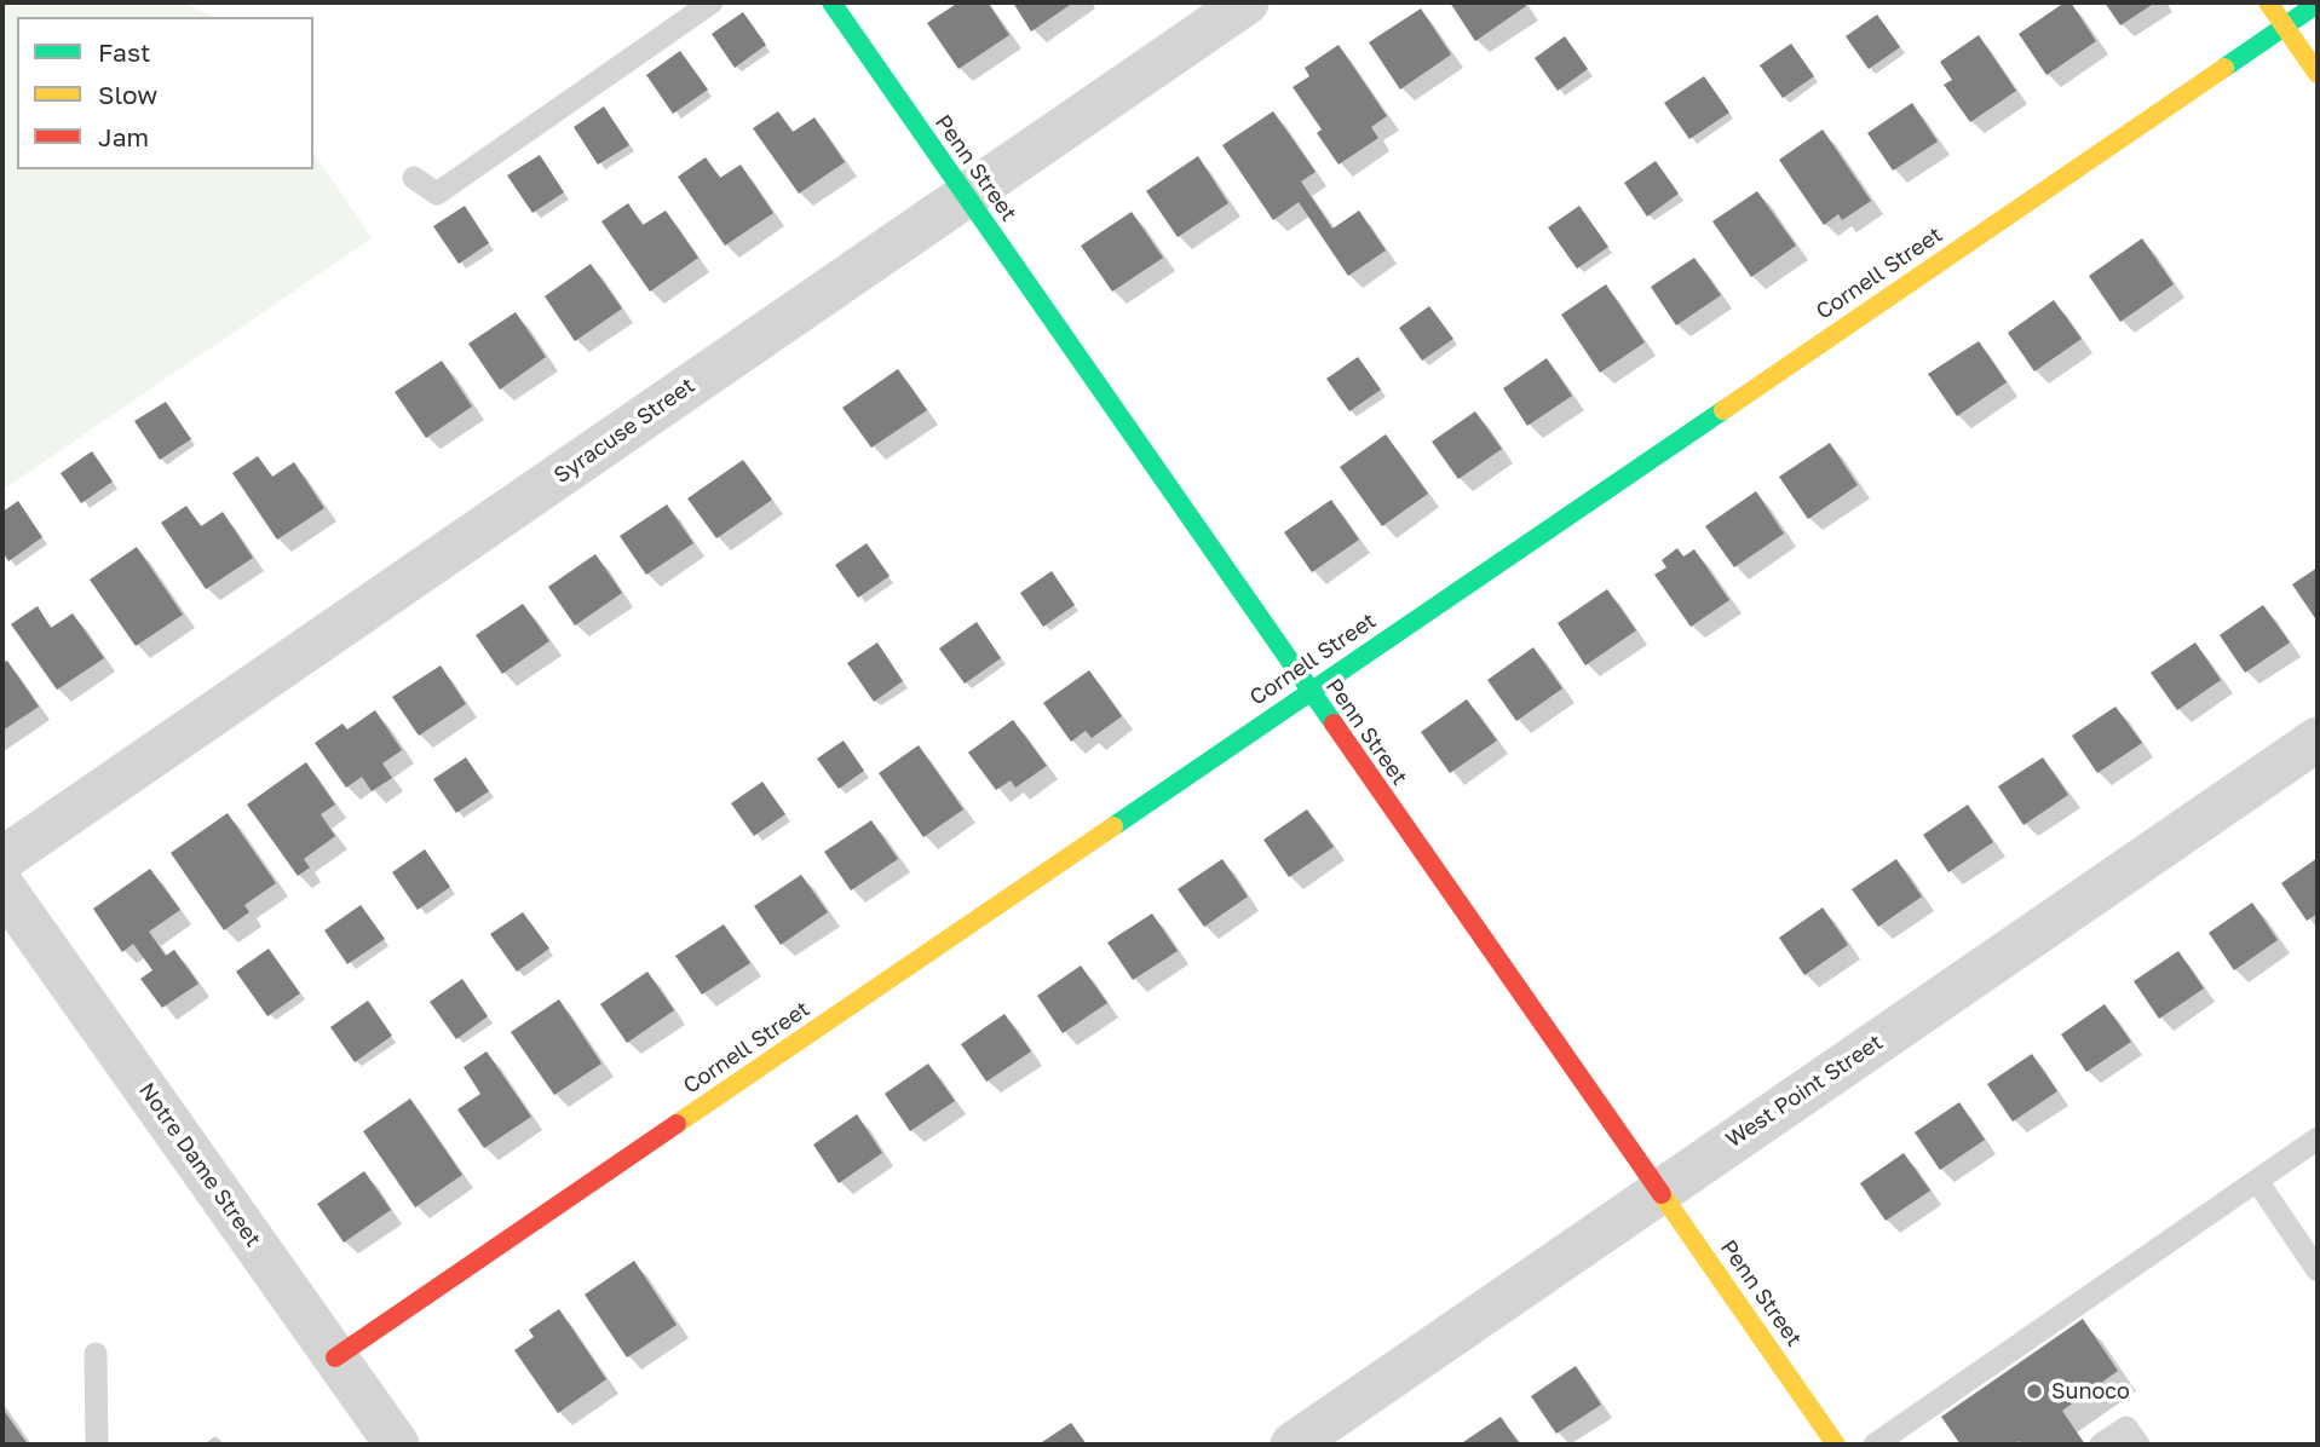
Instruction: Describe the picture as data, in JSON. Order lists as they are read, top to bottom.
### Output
{
  "streets": {
    "street": [
      "Penn Street",
      "Cornell Street",
      "Syracuse Street",
      "West Point Street",
      "Notre Dame Street"
    ]
  },
  "crossings": [
    ["Penn Street", "Cornell Street"],
    ["Penn Street", "Syracuse Street"],
    ["Penn Street", "West Point Street"],
    ["Cornell Street", "Notre Dame Street"]
  ],
  "places": ["Sunoco"],
  "legend": ["Fast", "Slow", "Jam"]
}
